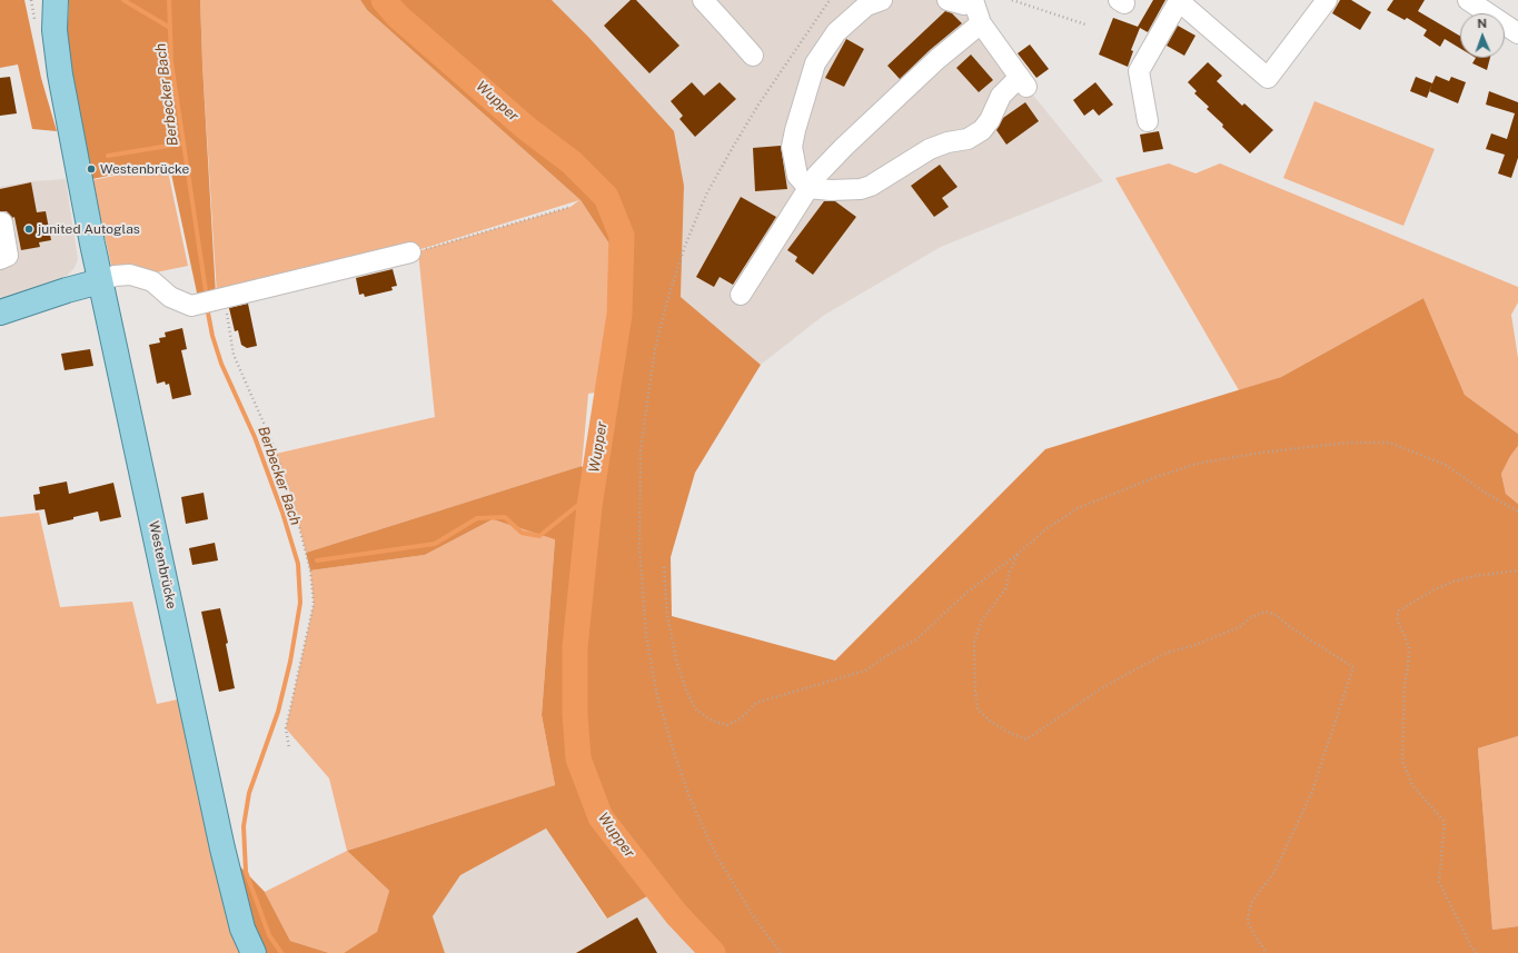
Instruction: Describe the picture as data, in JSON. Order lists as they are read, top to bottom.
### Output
{
  "streets": {
    "main road": ["Westenbrücke"]
  },
  "water": ["Berbecker Bach", "Wupper"],
  "places": ["Westenbrücke", "junited Autoglas"],
  "north": "top"
}
